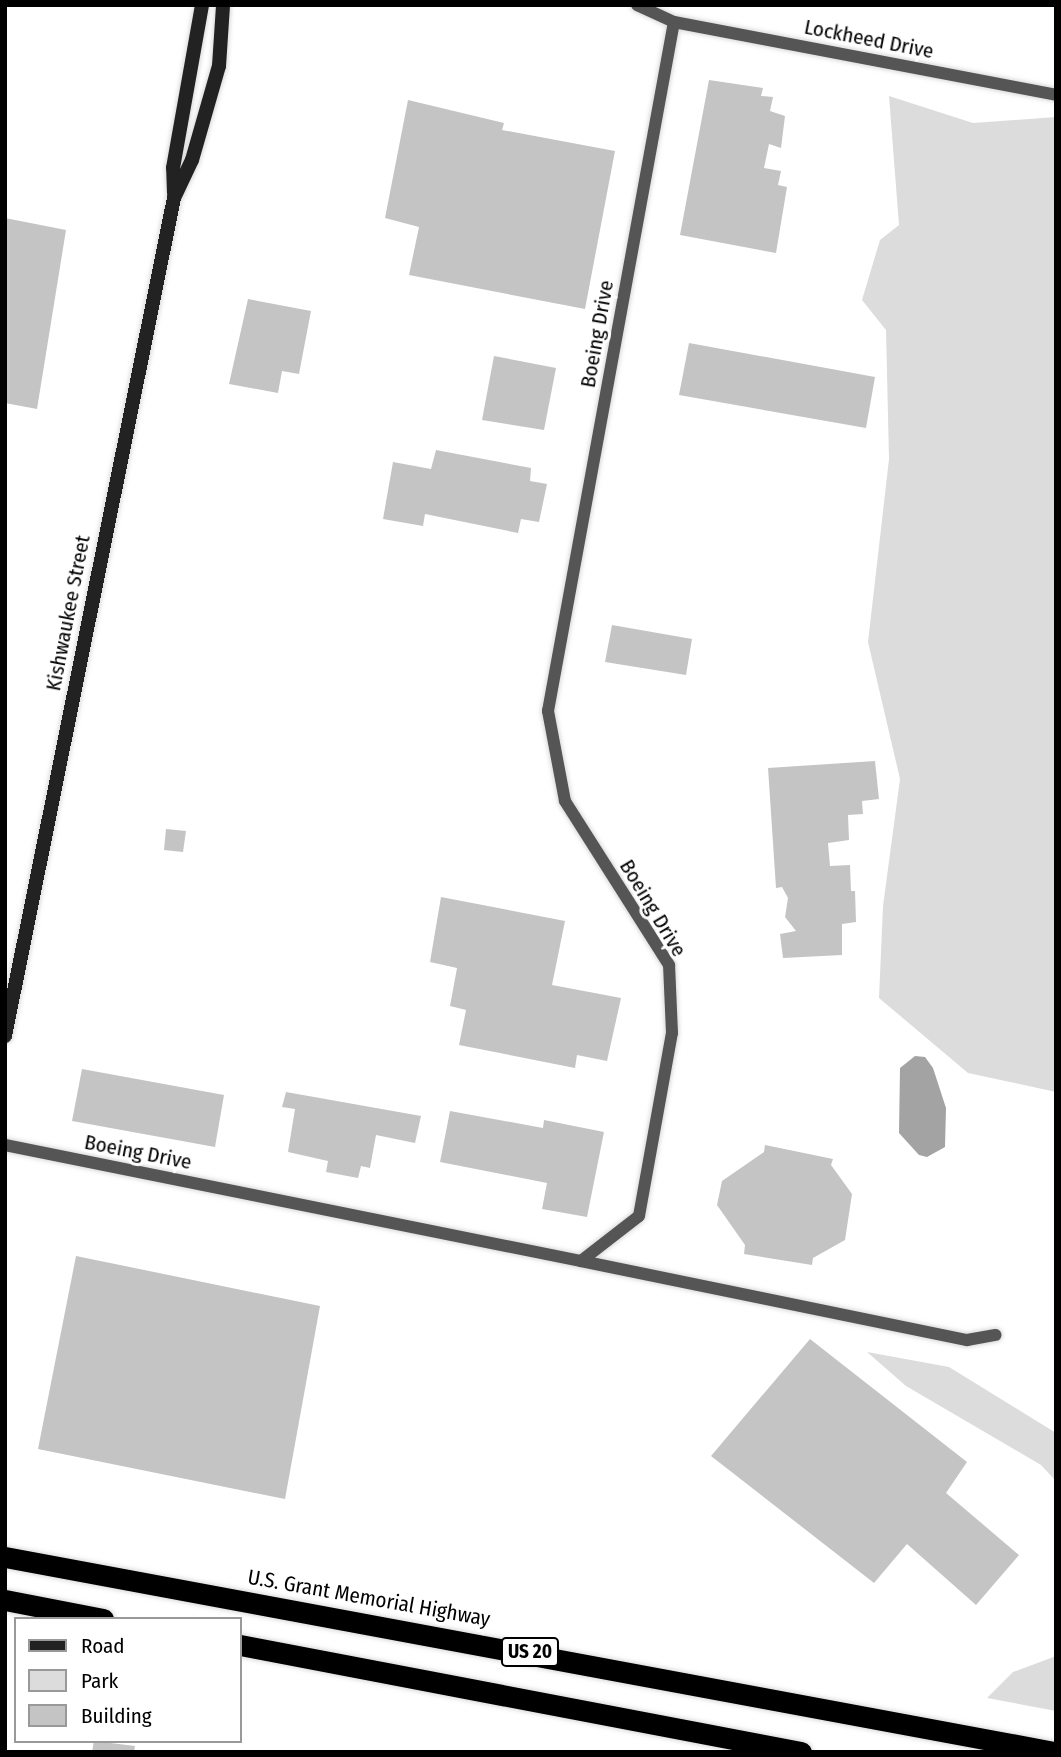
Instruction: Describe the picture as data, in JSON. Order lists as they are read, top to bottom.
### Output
{
  "streets": {
    "highway": ["U.S. Grant Memorial Highway", "US 20"],
    "street": ["Lockheed Drive", "Boeing Drive", "Kishwaukee Street"]
  },
  "crossings": [
    ["Lockheed Drive", "Boeing Drive"]
  ],
  "legend": ["Road", "Park", "Building"]
}
